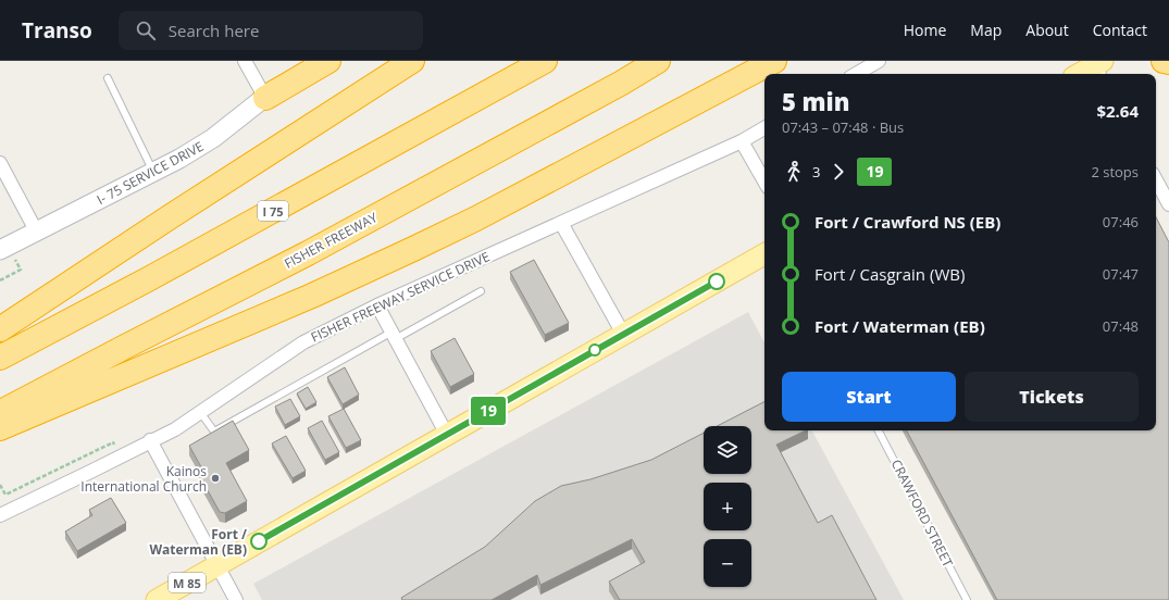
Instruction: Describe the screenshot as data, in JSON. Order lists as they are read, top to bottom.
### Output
{
  "streets": {
    "highway": ["I 75", "FISHER FREEWAY"],
    "main road": ["I- 75 SERVICE DRIVE", "M 85"],
    "street": ["FISHER FREEWAY SERVICE DRIVE"],
    "lane": ["CRAWFORD STREET"]
  },
  "places": ["Kainos International Church", "Fort / Waterman (EB)"],
  "lines": ["bus line 19"],
  "page": {
    "header": "Transo",
    "search": "Search here",
    "nav": [
      "Home",
      "Map",
      "About",
      "Contact"
    ],
    "on_map": "19",
    "heading": ["5 min", "07:43 – 07:48 · Bus", "$2.64"],
    "legs": ["3", "19", "2 stops"],
    "list": [
      {
        "name": "Fort / Crawford NS (EB)",
        "value": "07:46"
      },
      {
        "name": "Fort / Casgrain (WB)",
        "value": "07:47"
      },
      {
        "name": "Fort / Waterman (EB)",
        "value": "07:48"
      }
    ],
    "buttons": ["Start", "Tickets"],
    "map_buttons": ["+", "−"]
  }
}
